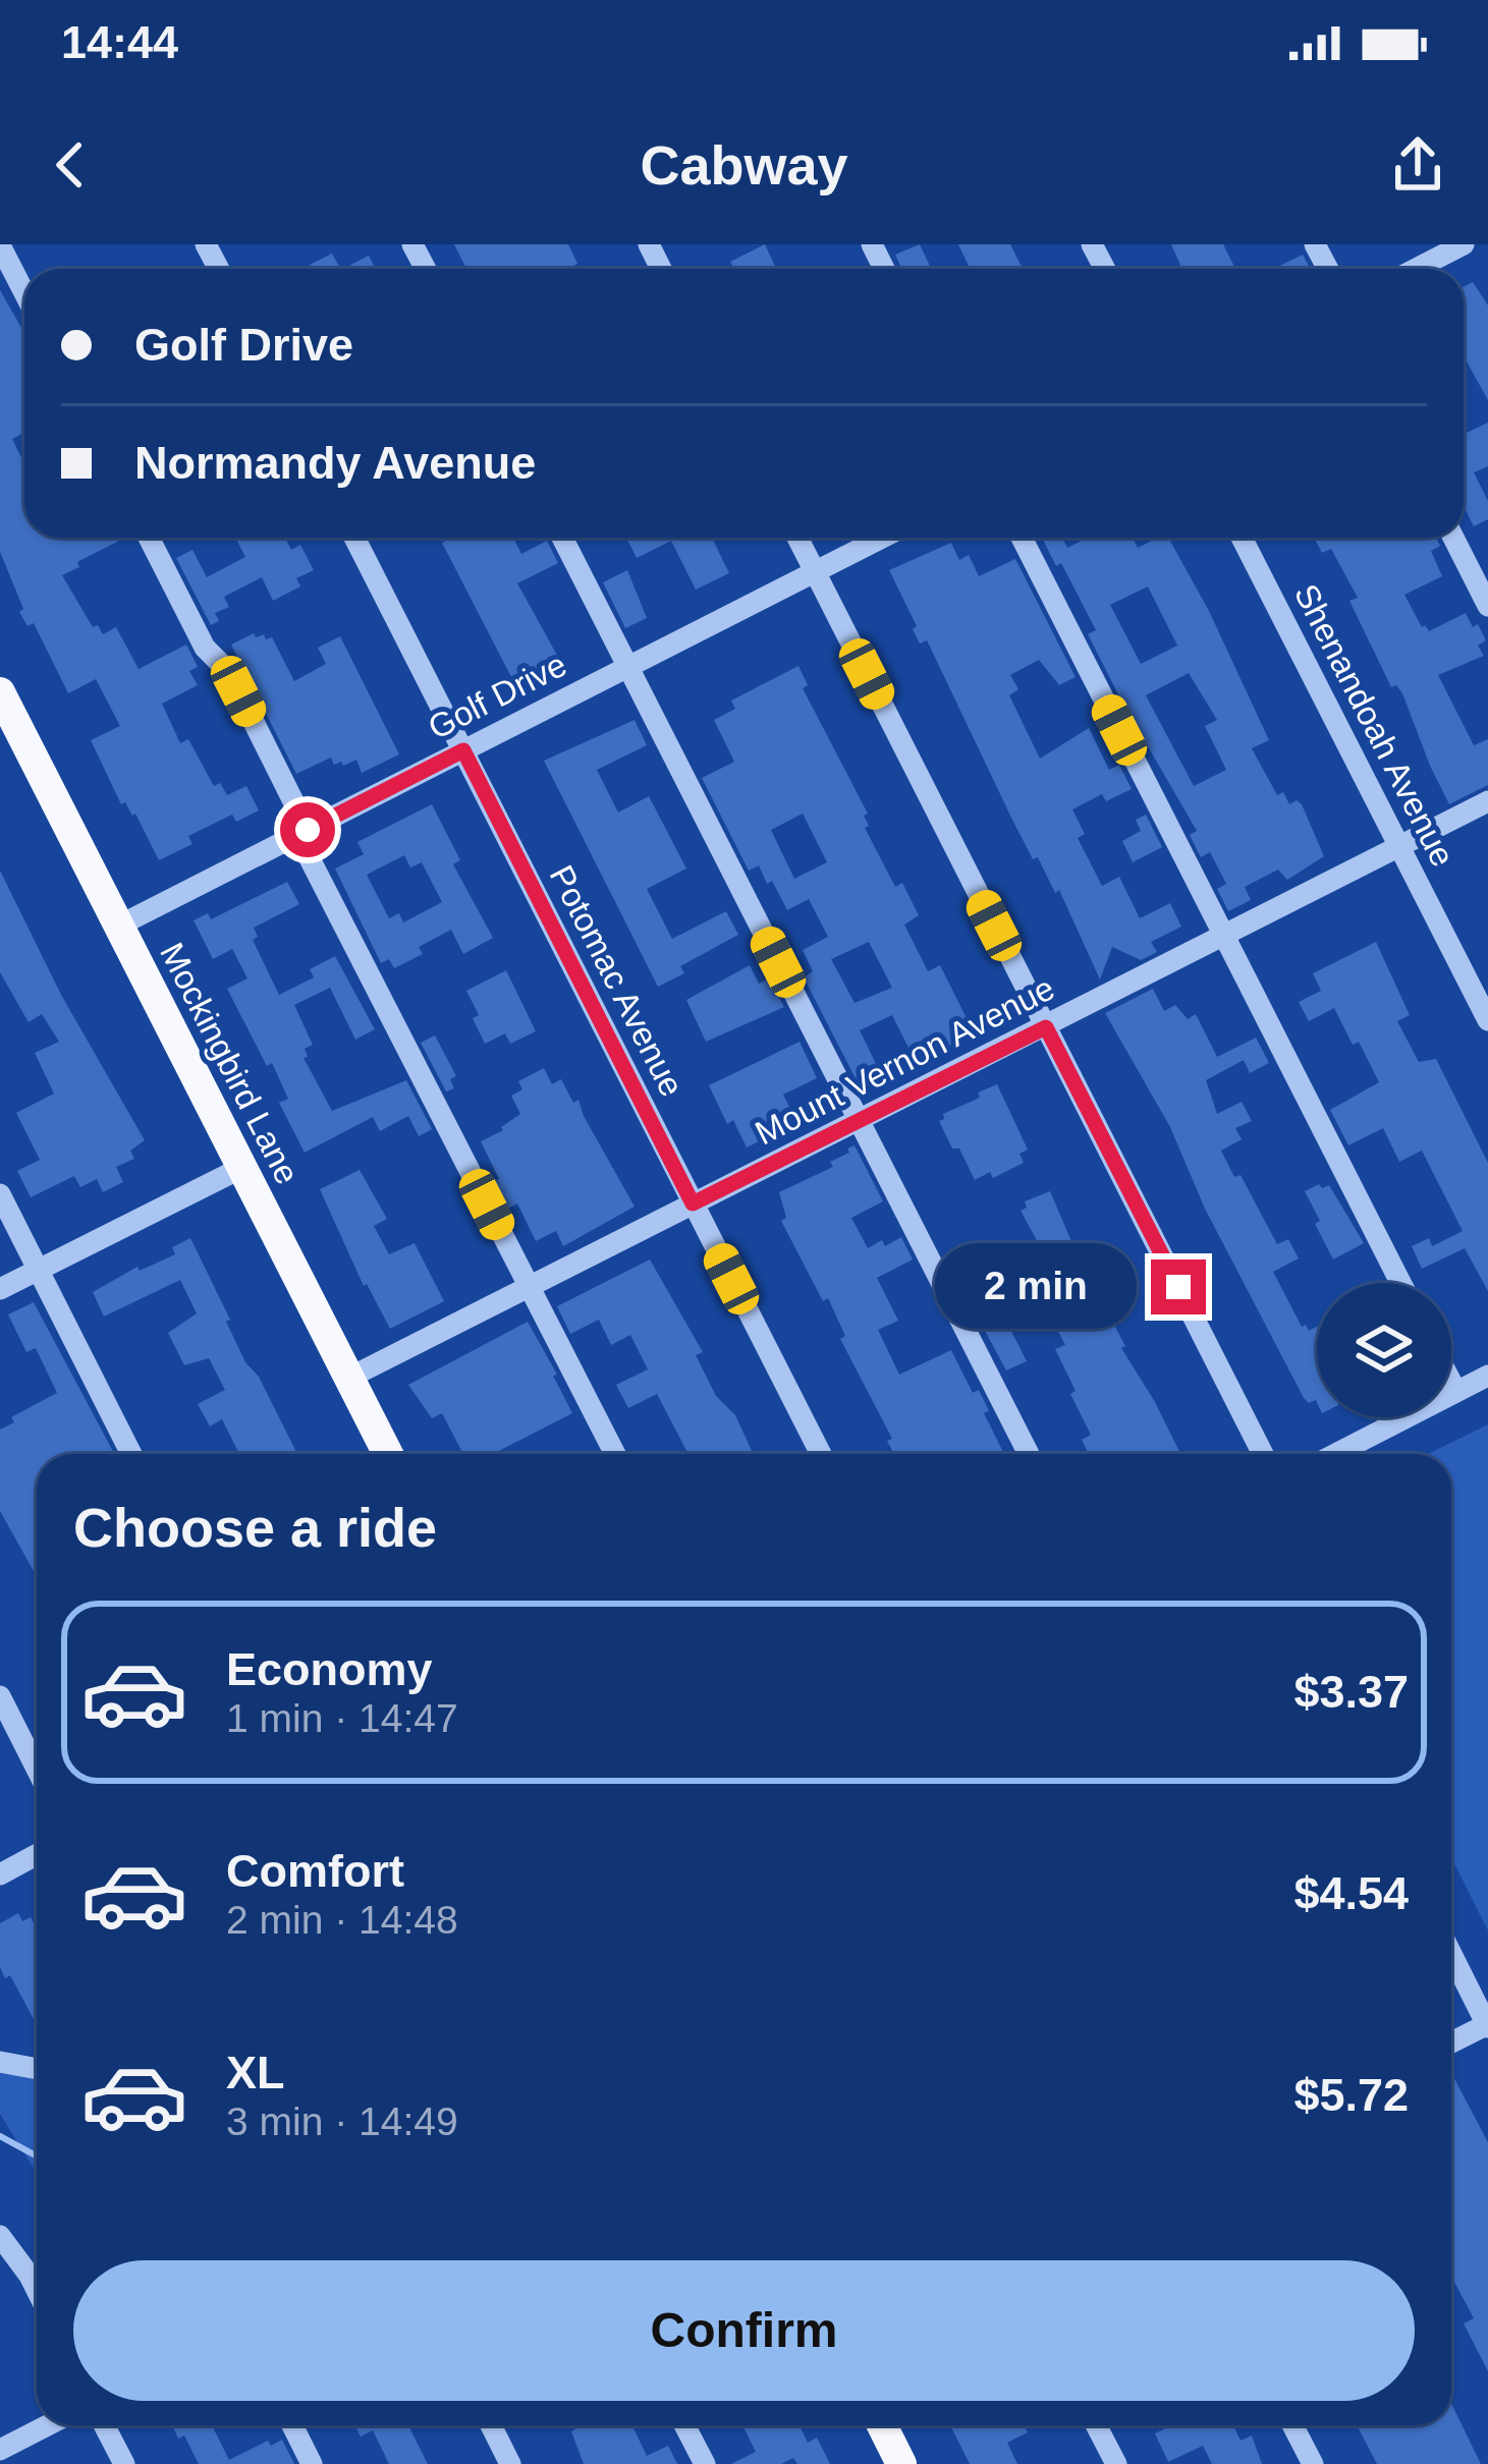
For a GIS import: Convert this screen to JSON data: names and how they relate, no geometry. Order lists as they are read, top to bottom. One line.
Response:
{"streets":{"main road":["Mockingbird Lane"],"street":["Golf Drive","Shenandoah Avenue","Potomac Avenue","Mount Vernon Avenue"]},"crossings":[["Golf Drive","Potomac Avenue"],["Golf Drive","Mockingbird Lane"],["Shenandoah Avenue","Mount Vernon Avenue"],["Potomac Avenue","Mount Vernon Avenue"],["Mount Vernon Avenue","Mockingbird Lane"]],"page":{"status":"14:44","header":"Cabway","banner":["Golf Drive","Normandy Avenue"],"bubble":"2 min","heading":"Choose a ride","list":[{"name":"Economy","note":"1 min · 14:47","value":"$3.37"},{"name":"Comfort","note":"2 min · 14:48","value":"$4.54"},{"name":"XL","note":"3 min · 14:49","value":"$5.72"}],"buttons":"Confirm"}}
